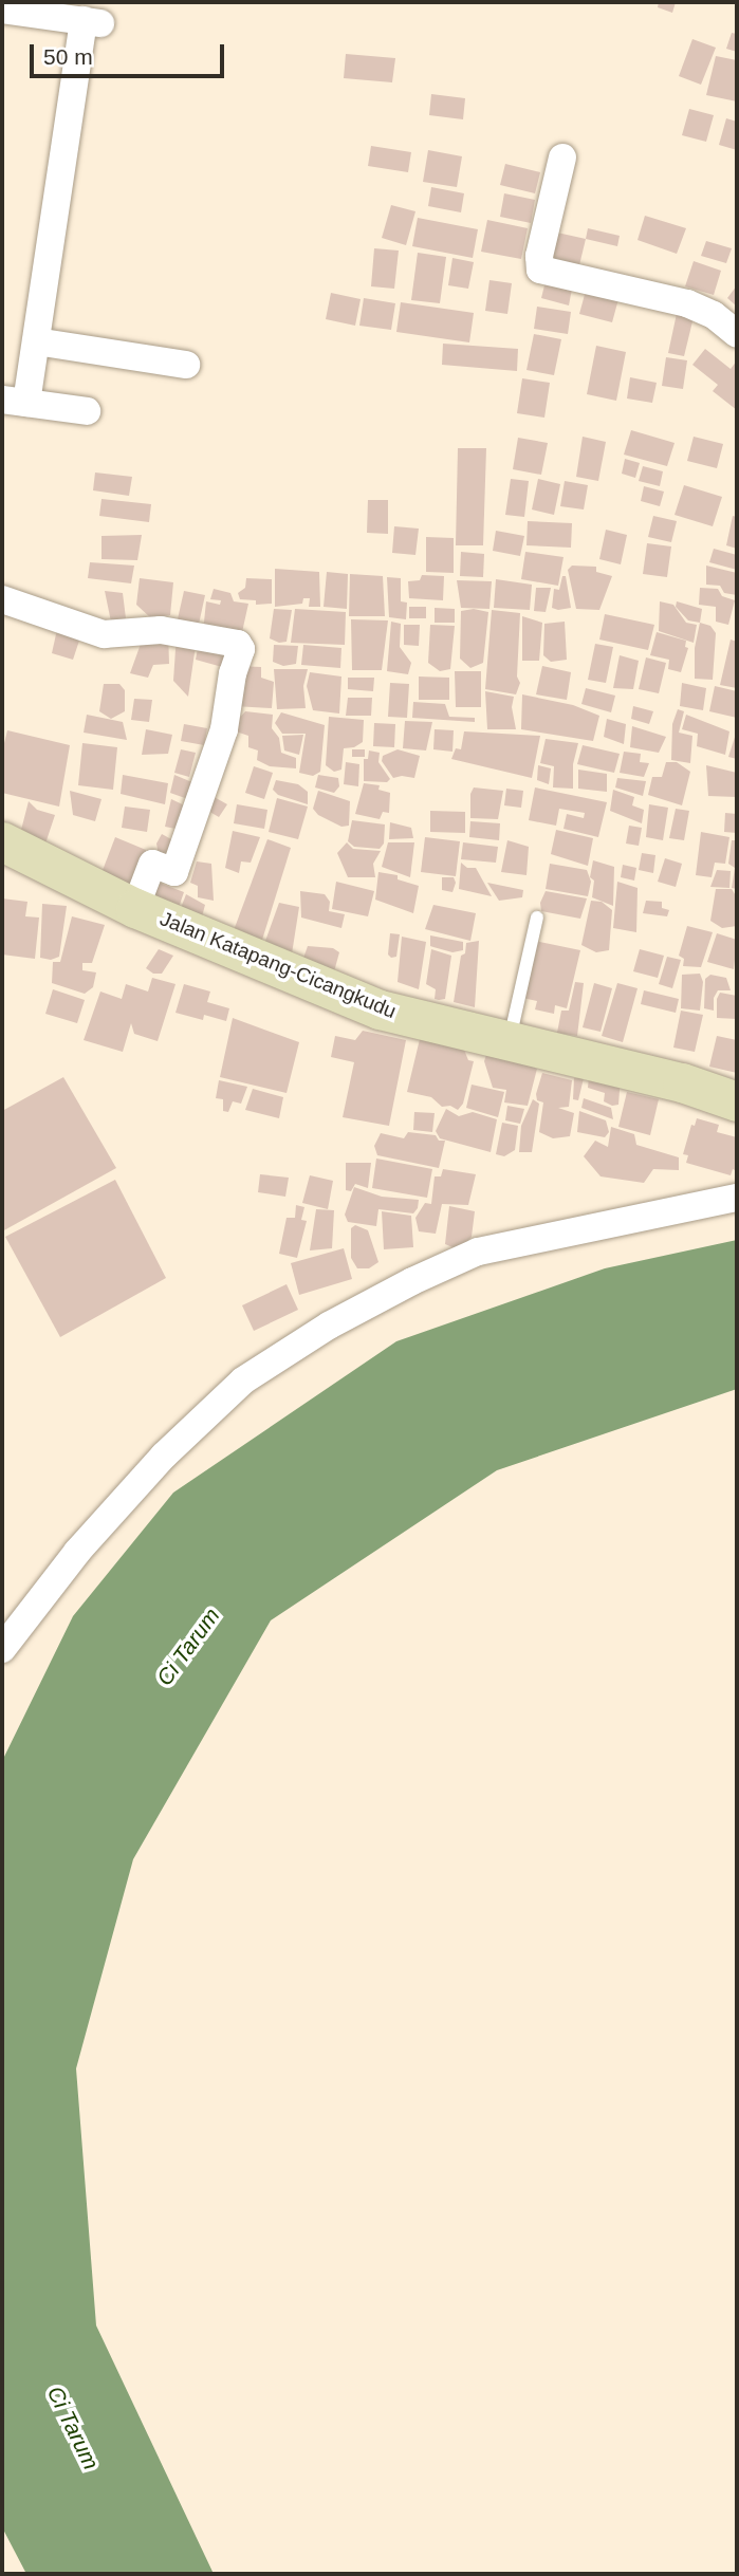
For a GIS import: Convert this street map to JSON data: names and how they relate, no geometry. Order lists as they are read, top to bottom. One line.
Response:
{"streets":{"street":["Jalan Katapang-Cicangkudu"]},"water":["Ci Tarum"],"scale_bar":"50 m"}
